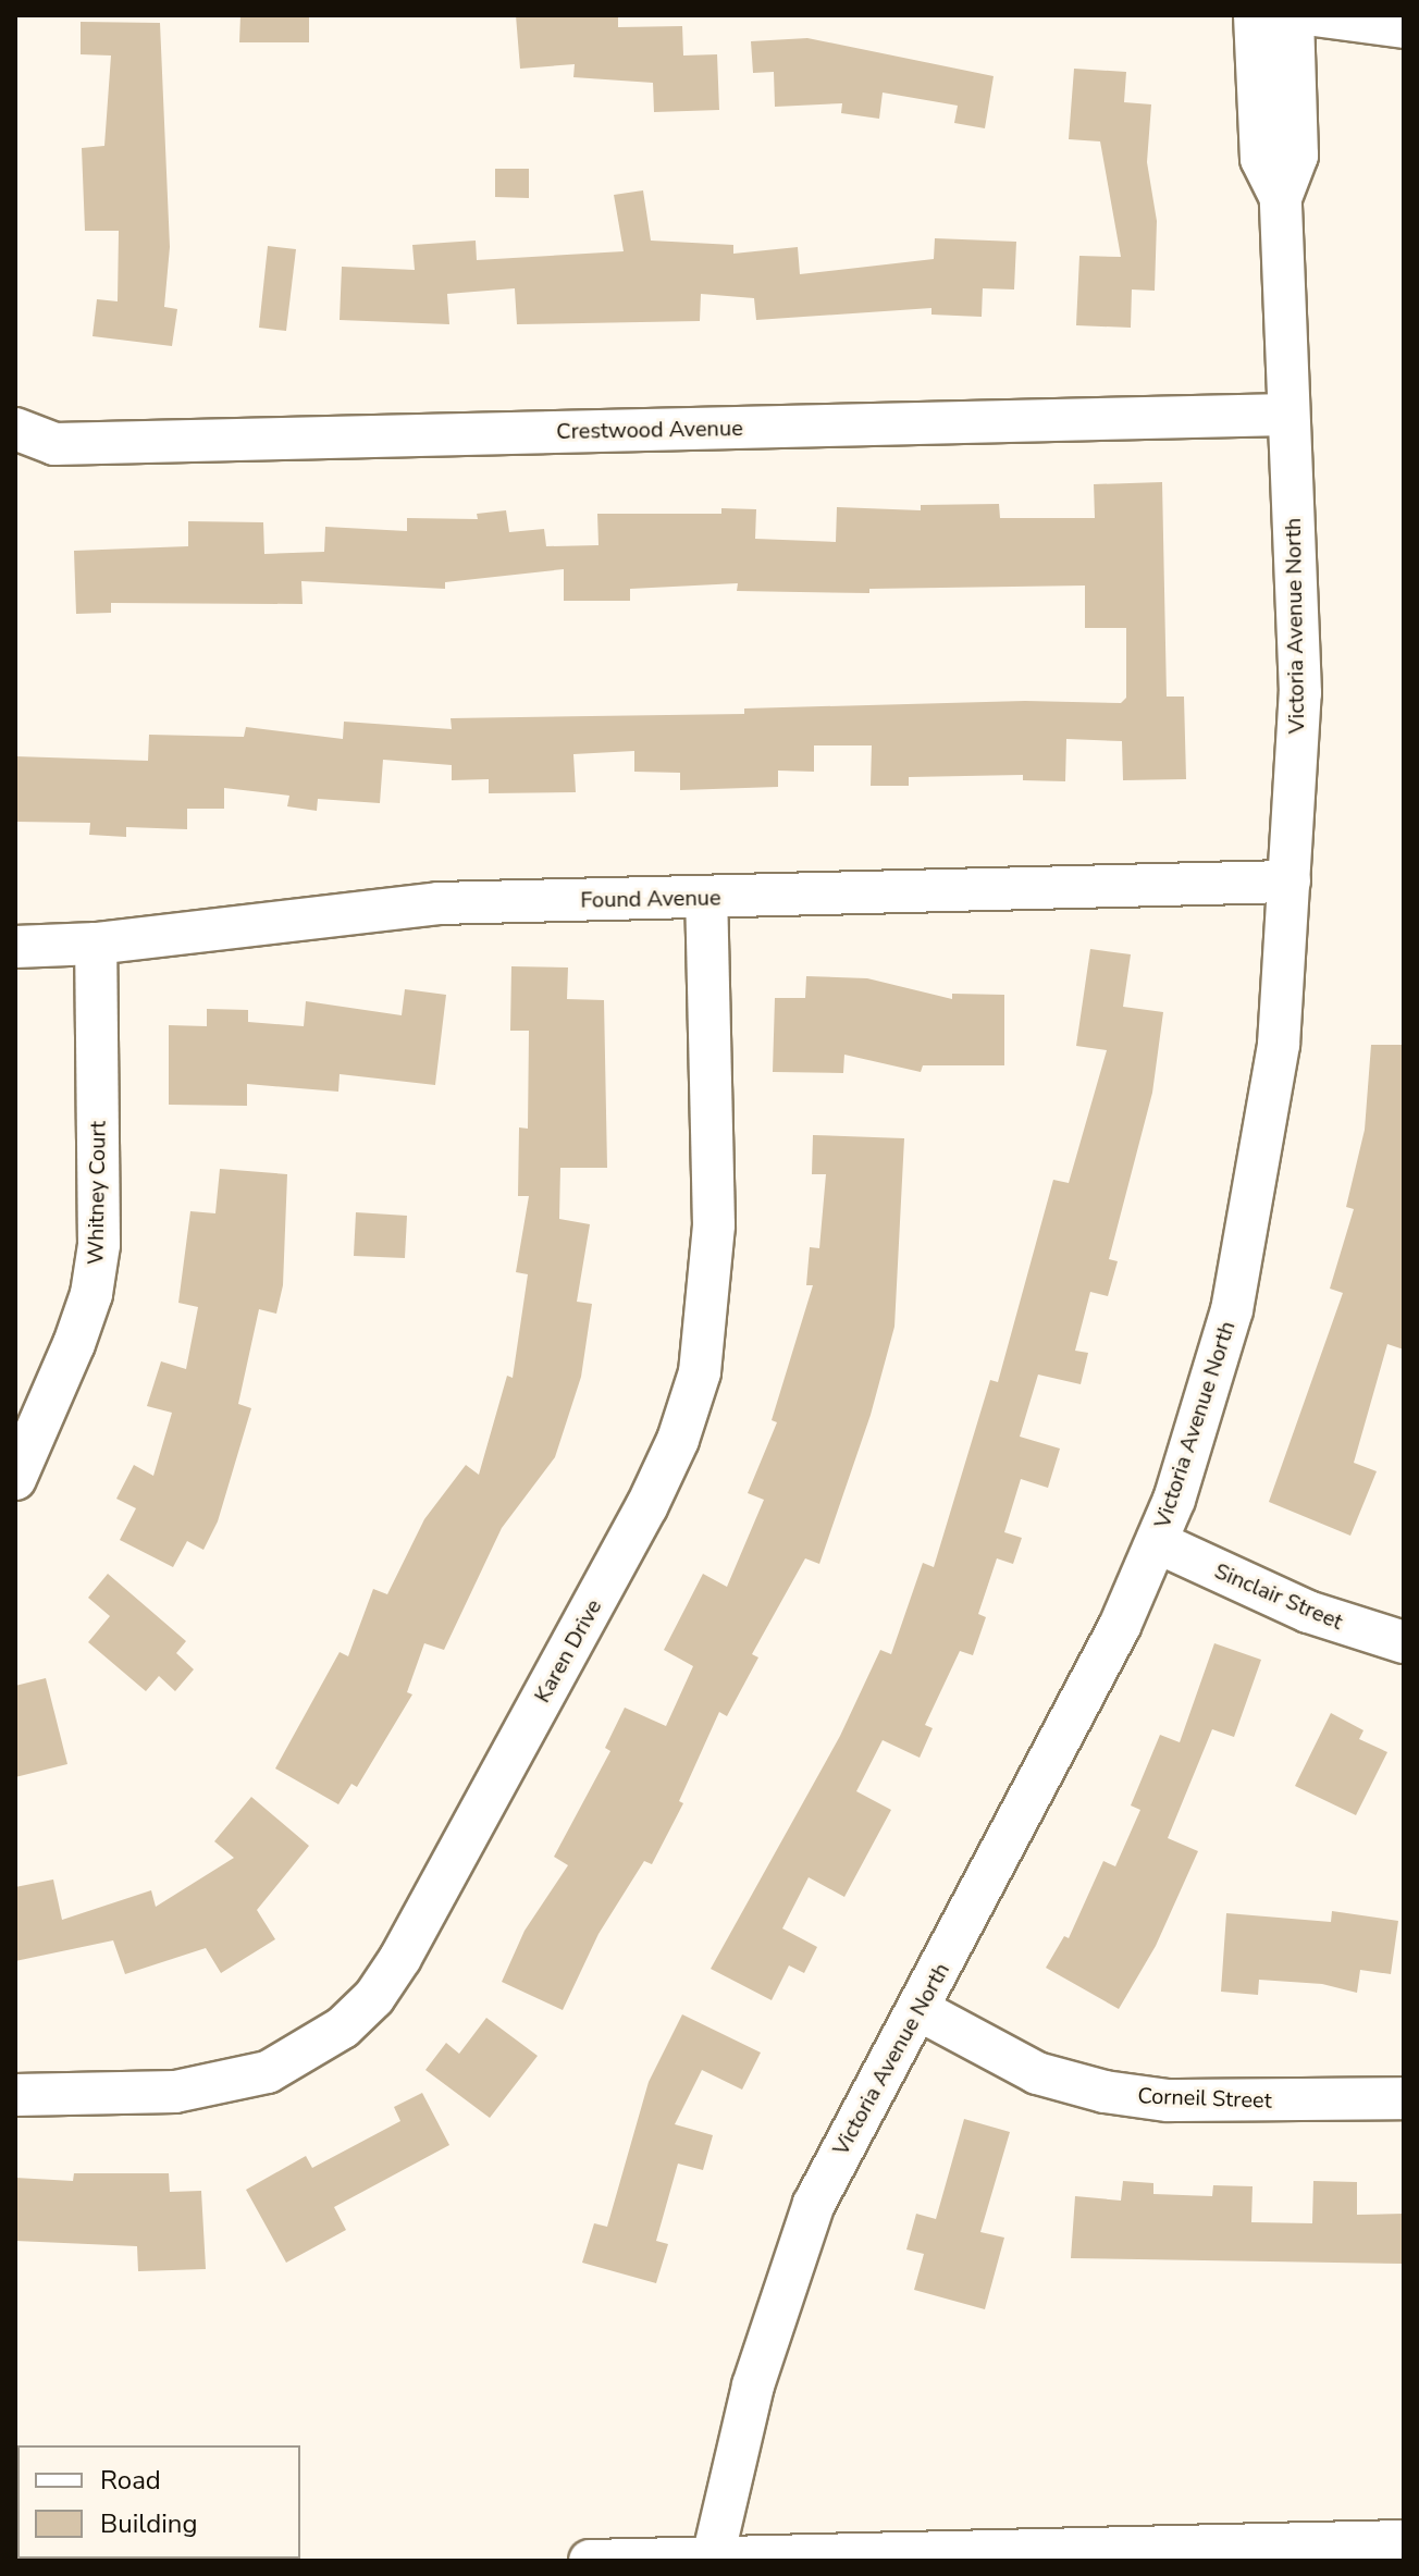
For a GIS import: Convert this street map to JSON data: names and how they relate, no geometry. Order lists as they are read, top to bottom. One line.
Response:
{"streets":{"street":["Crestwood Avenue","Victoria Avenue North","Found Avenue","Whitney Court","Sinclair Street","Karen Drive","Corneil Street"]},"crossings":[["Crestwood Avenue","Victoria Avenue North"],["Victoria Avenue North","Found Avenue"],["Victoria Avenue North","Sinclair Street"],["Victoria Avenue North","Corneil Street"],["Found Avenue","Whitney Court"],["Found Avenue","Karen Drive"]],"legend":["Road","Building"]}
